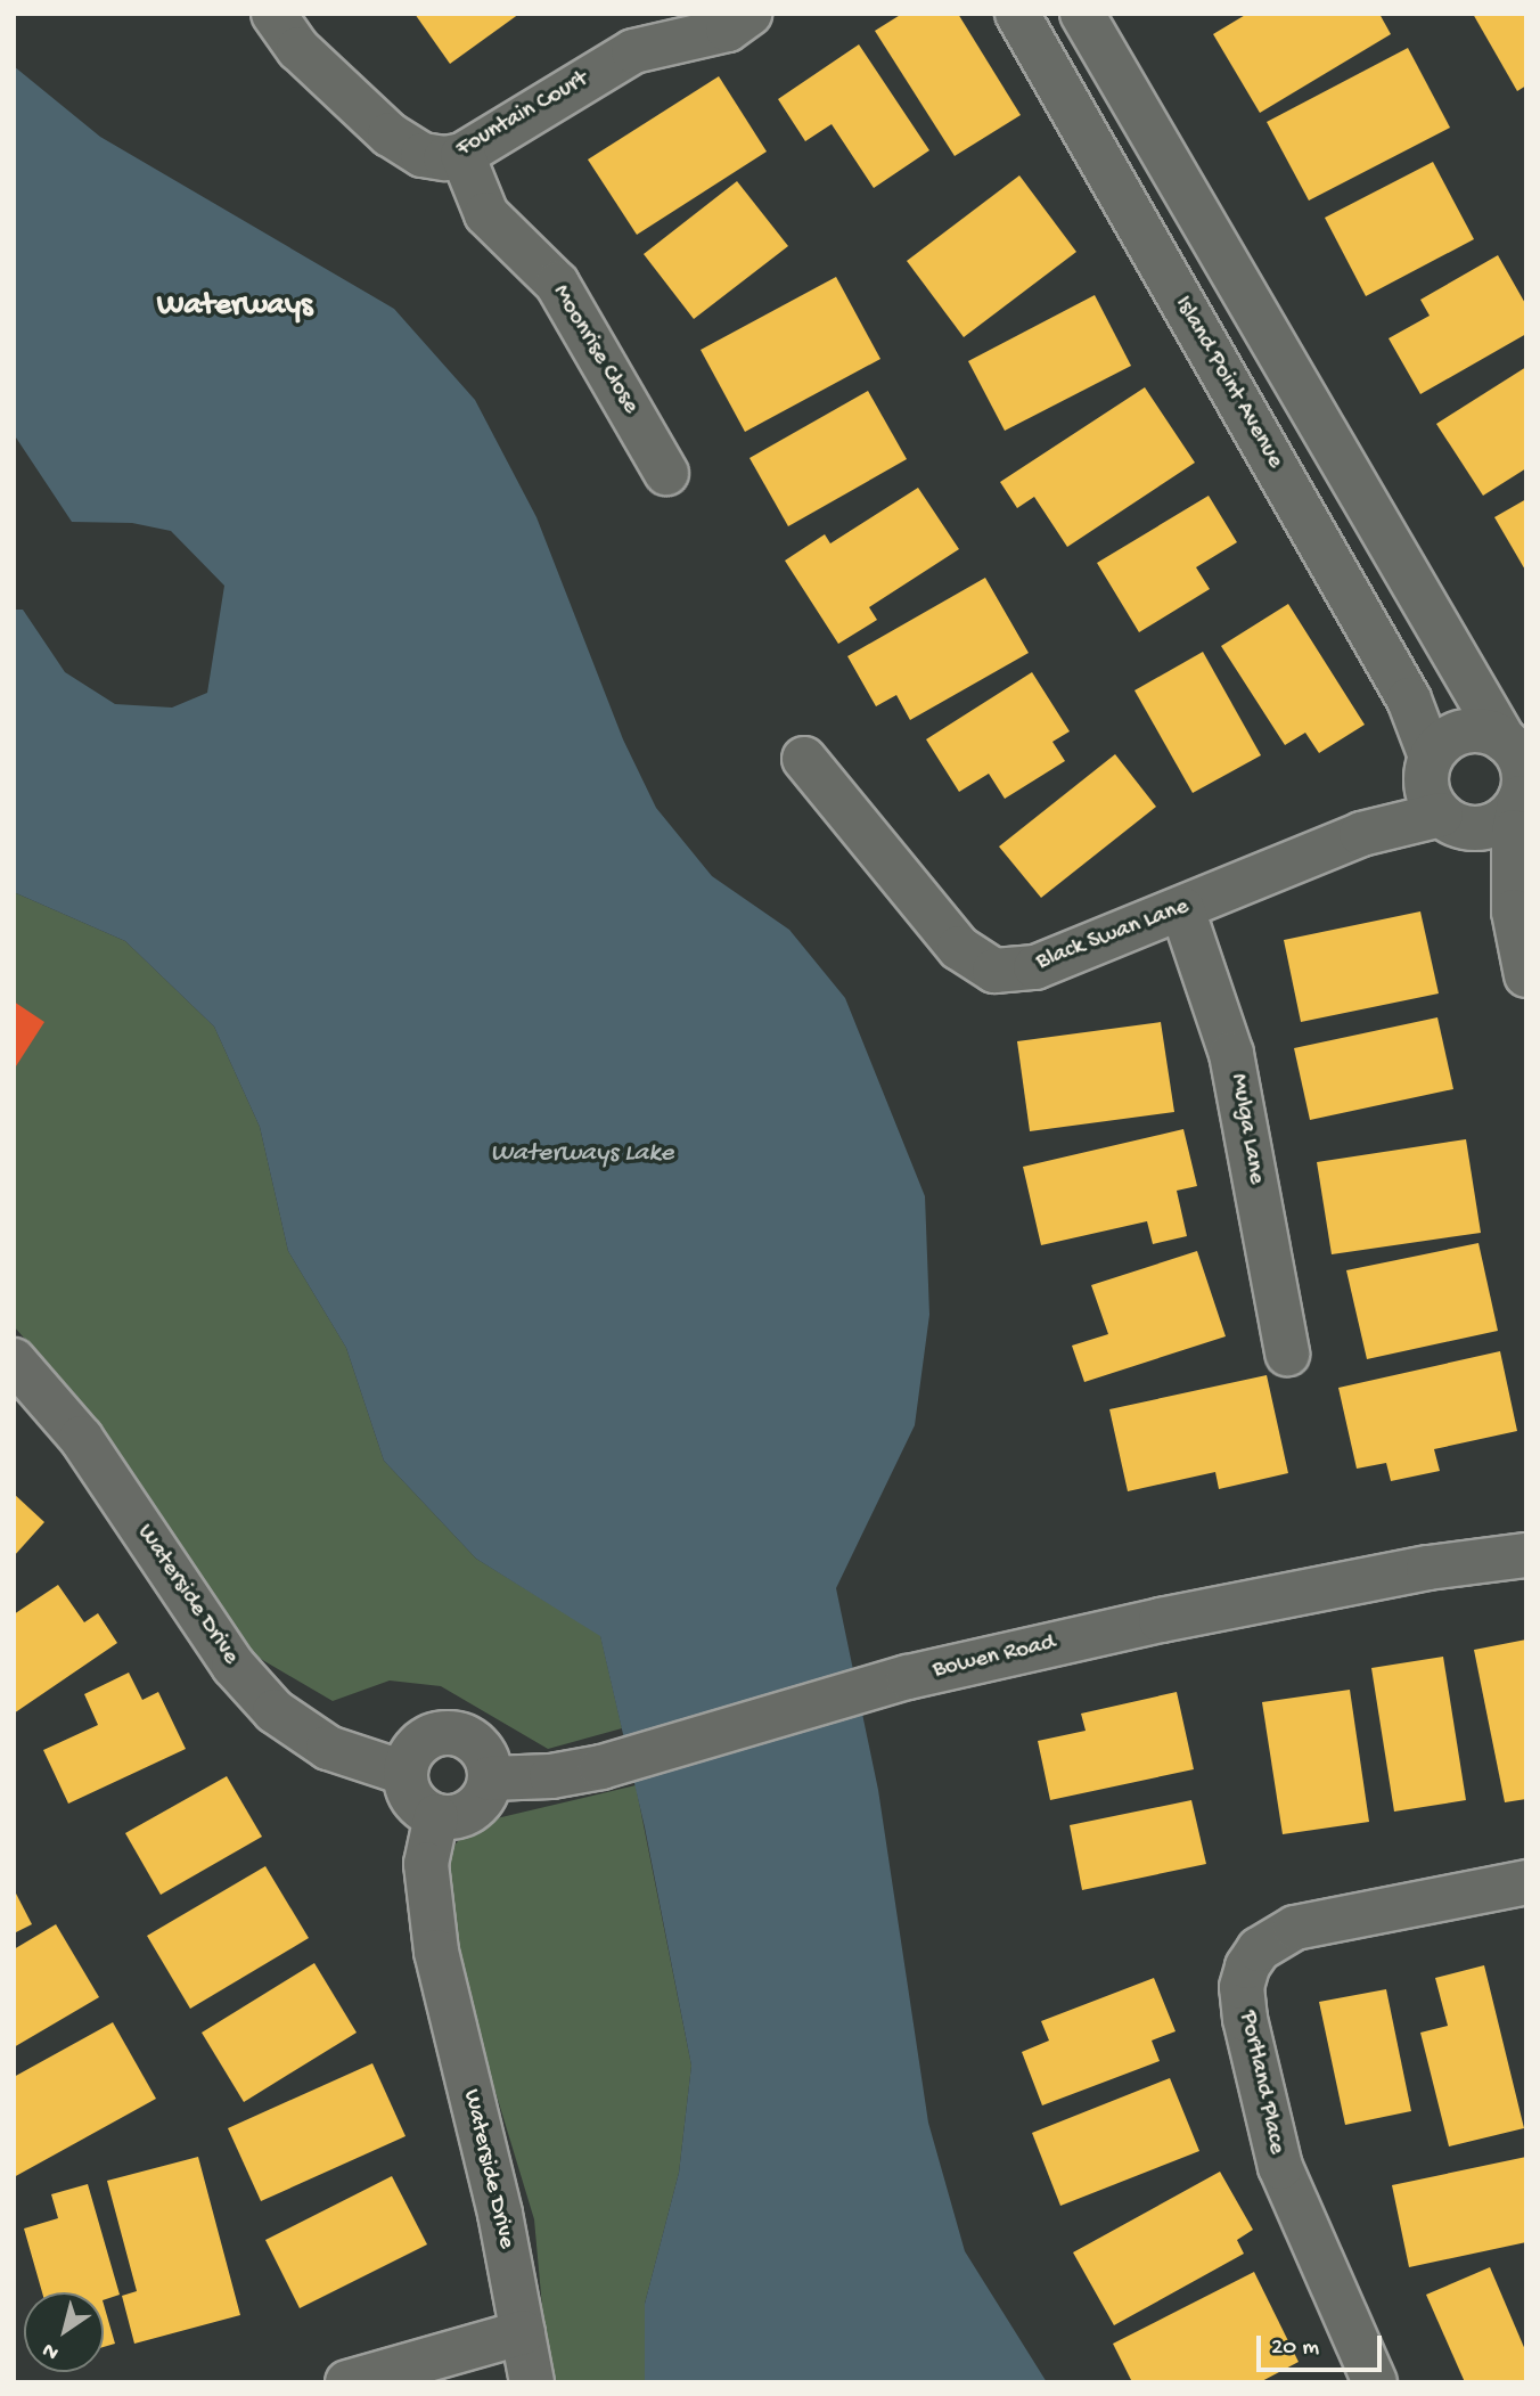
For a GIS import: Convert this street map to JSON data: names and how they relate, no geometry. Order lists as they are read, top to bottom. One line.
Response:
{"streets":{"street":["Fountain Court","Moonrise Close","Island Point Avenue","Black Swan Lane","Mulga Lane","Waterside Drive","Bowen Road","Portland Place"]},"crossings":[["Fountain Court","Moonrise Close"],["Island Point Avenue","Black Swan Lane"],["Black Swan Lane","Mulga Lane"],["Waterside Drive","Bowen Road"]],"districts":["Waterways"],"water":["Waterways Lake"],"scale_bar":"20 m","north":"bottom left"}
